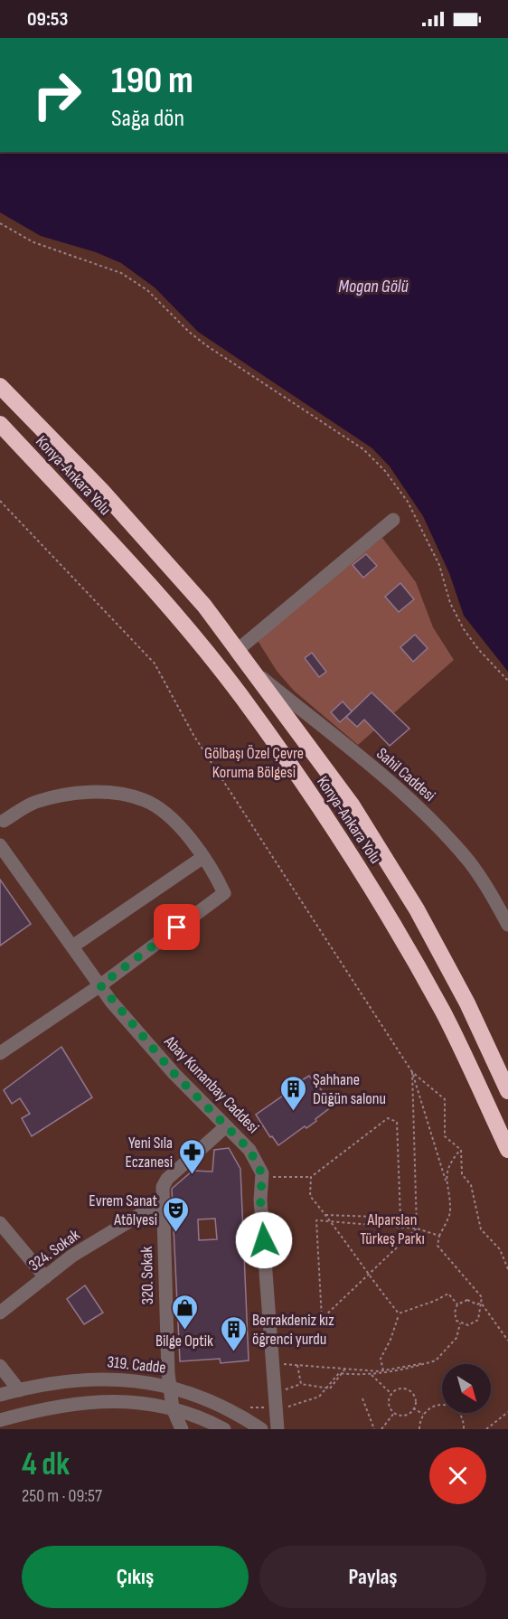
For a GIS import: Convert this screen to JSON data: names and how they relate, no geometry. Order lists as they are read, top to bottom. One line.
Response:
{"streets":{"highway":["Konya-Ankara Yolu"],"street":["Sahil Caddesi","Abay Kunanbay Caddesi","324. Sokak","320. Sokak","319. Cadde"]},"crossings":[["Abay Kunanbay Caddesi","320. Sokak"],["324. Sokak","320. Sokak"],["320. Sokak","319. Cadde"]],"water":["Mogan Gölü"],"parks":["Gölbaşı Özel Çevre Koruma Bölgesi","Alparslan Türkeş Parkı"],"places":{"building":["Şahhane Düğün salonu","Berrakdeniz kız öğrenci yurdu"],"pharmacy":["Yeni Sıla Eczanesi"],"theatre":["Evrem Sanat Atölyesi"],"shop":["Bilge Optik"]},"north":"bottom right","page":{"status":"09:53","turn":["190 m","Sağa dön"],"heading":["4 dk","250 m · 09:57"],"buttons":["Çıkış","Paylaş"]}}
